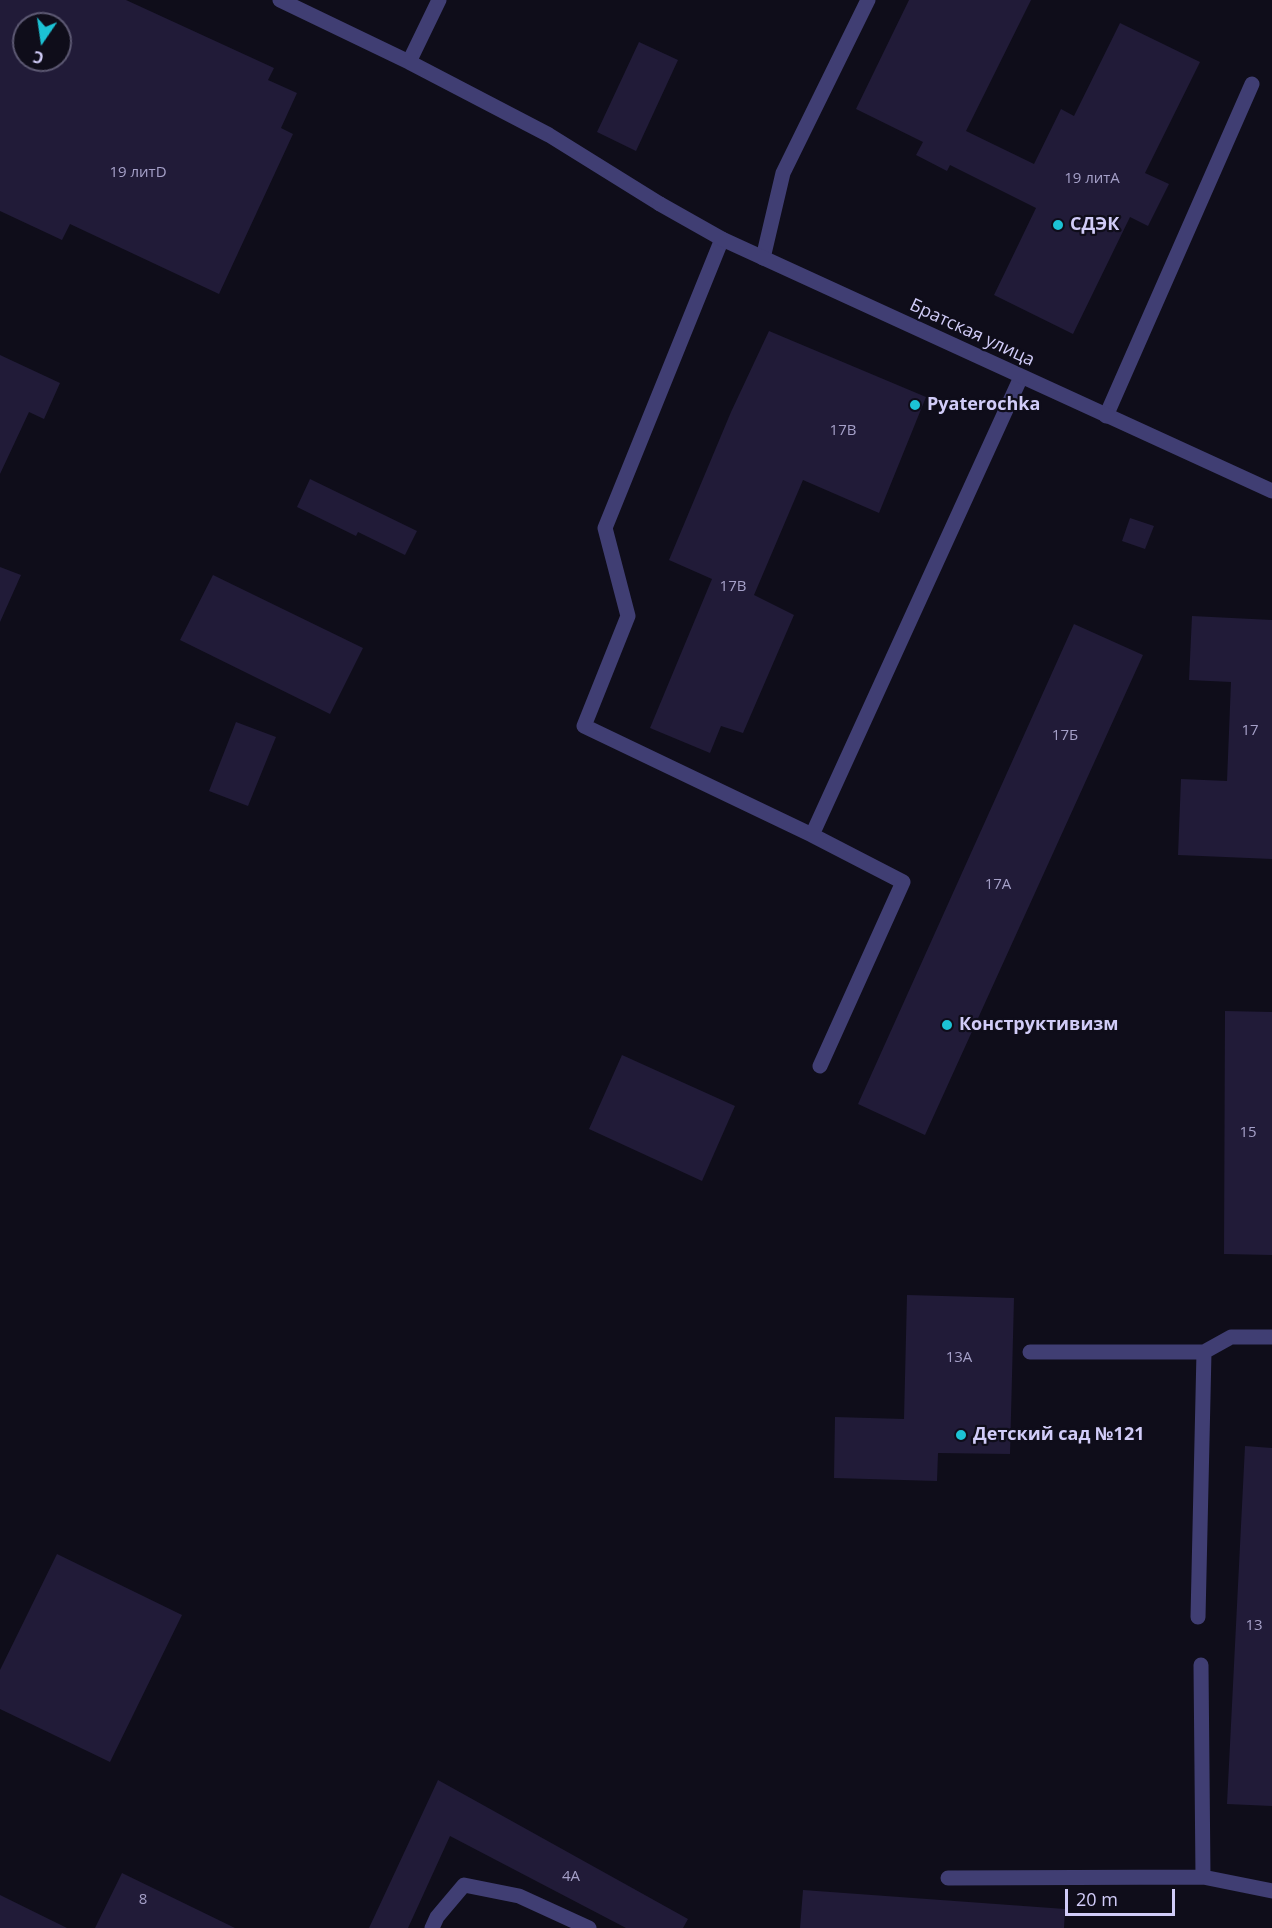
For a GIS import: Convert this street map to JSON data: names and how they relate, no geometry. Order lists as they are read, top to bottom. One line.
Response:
{"streets":{"street":["Братская улица"]},"places":["СДЭК","Pyaterochka","Конструктивизм","Детский сад №121"],"house_numbers":["19 литD","19 литА","17В","17В","17","17Б","17А","15","13А","13","4А","8"],"scale_bar":"20 m","north":"bottom"}
